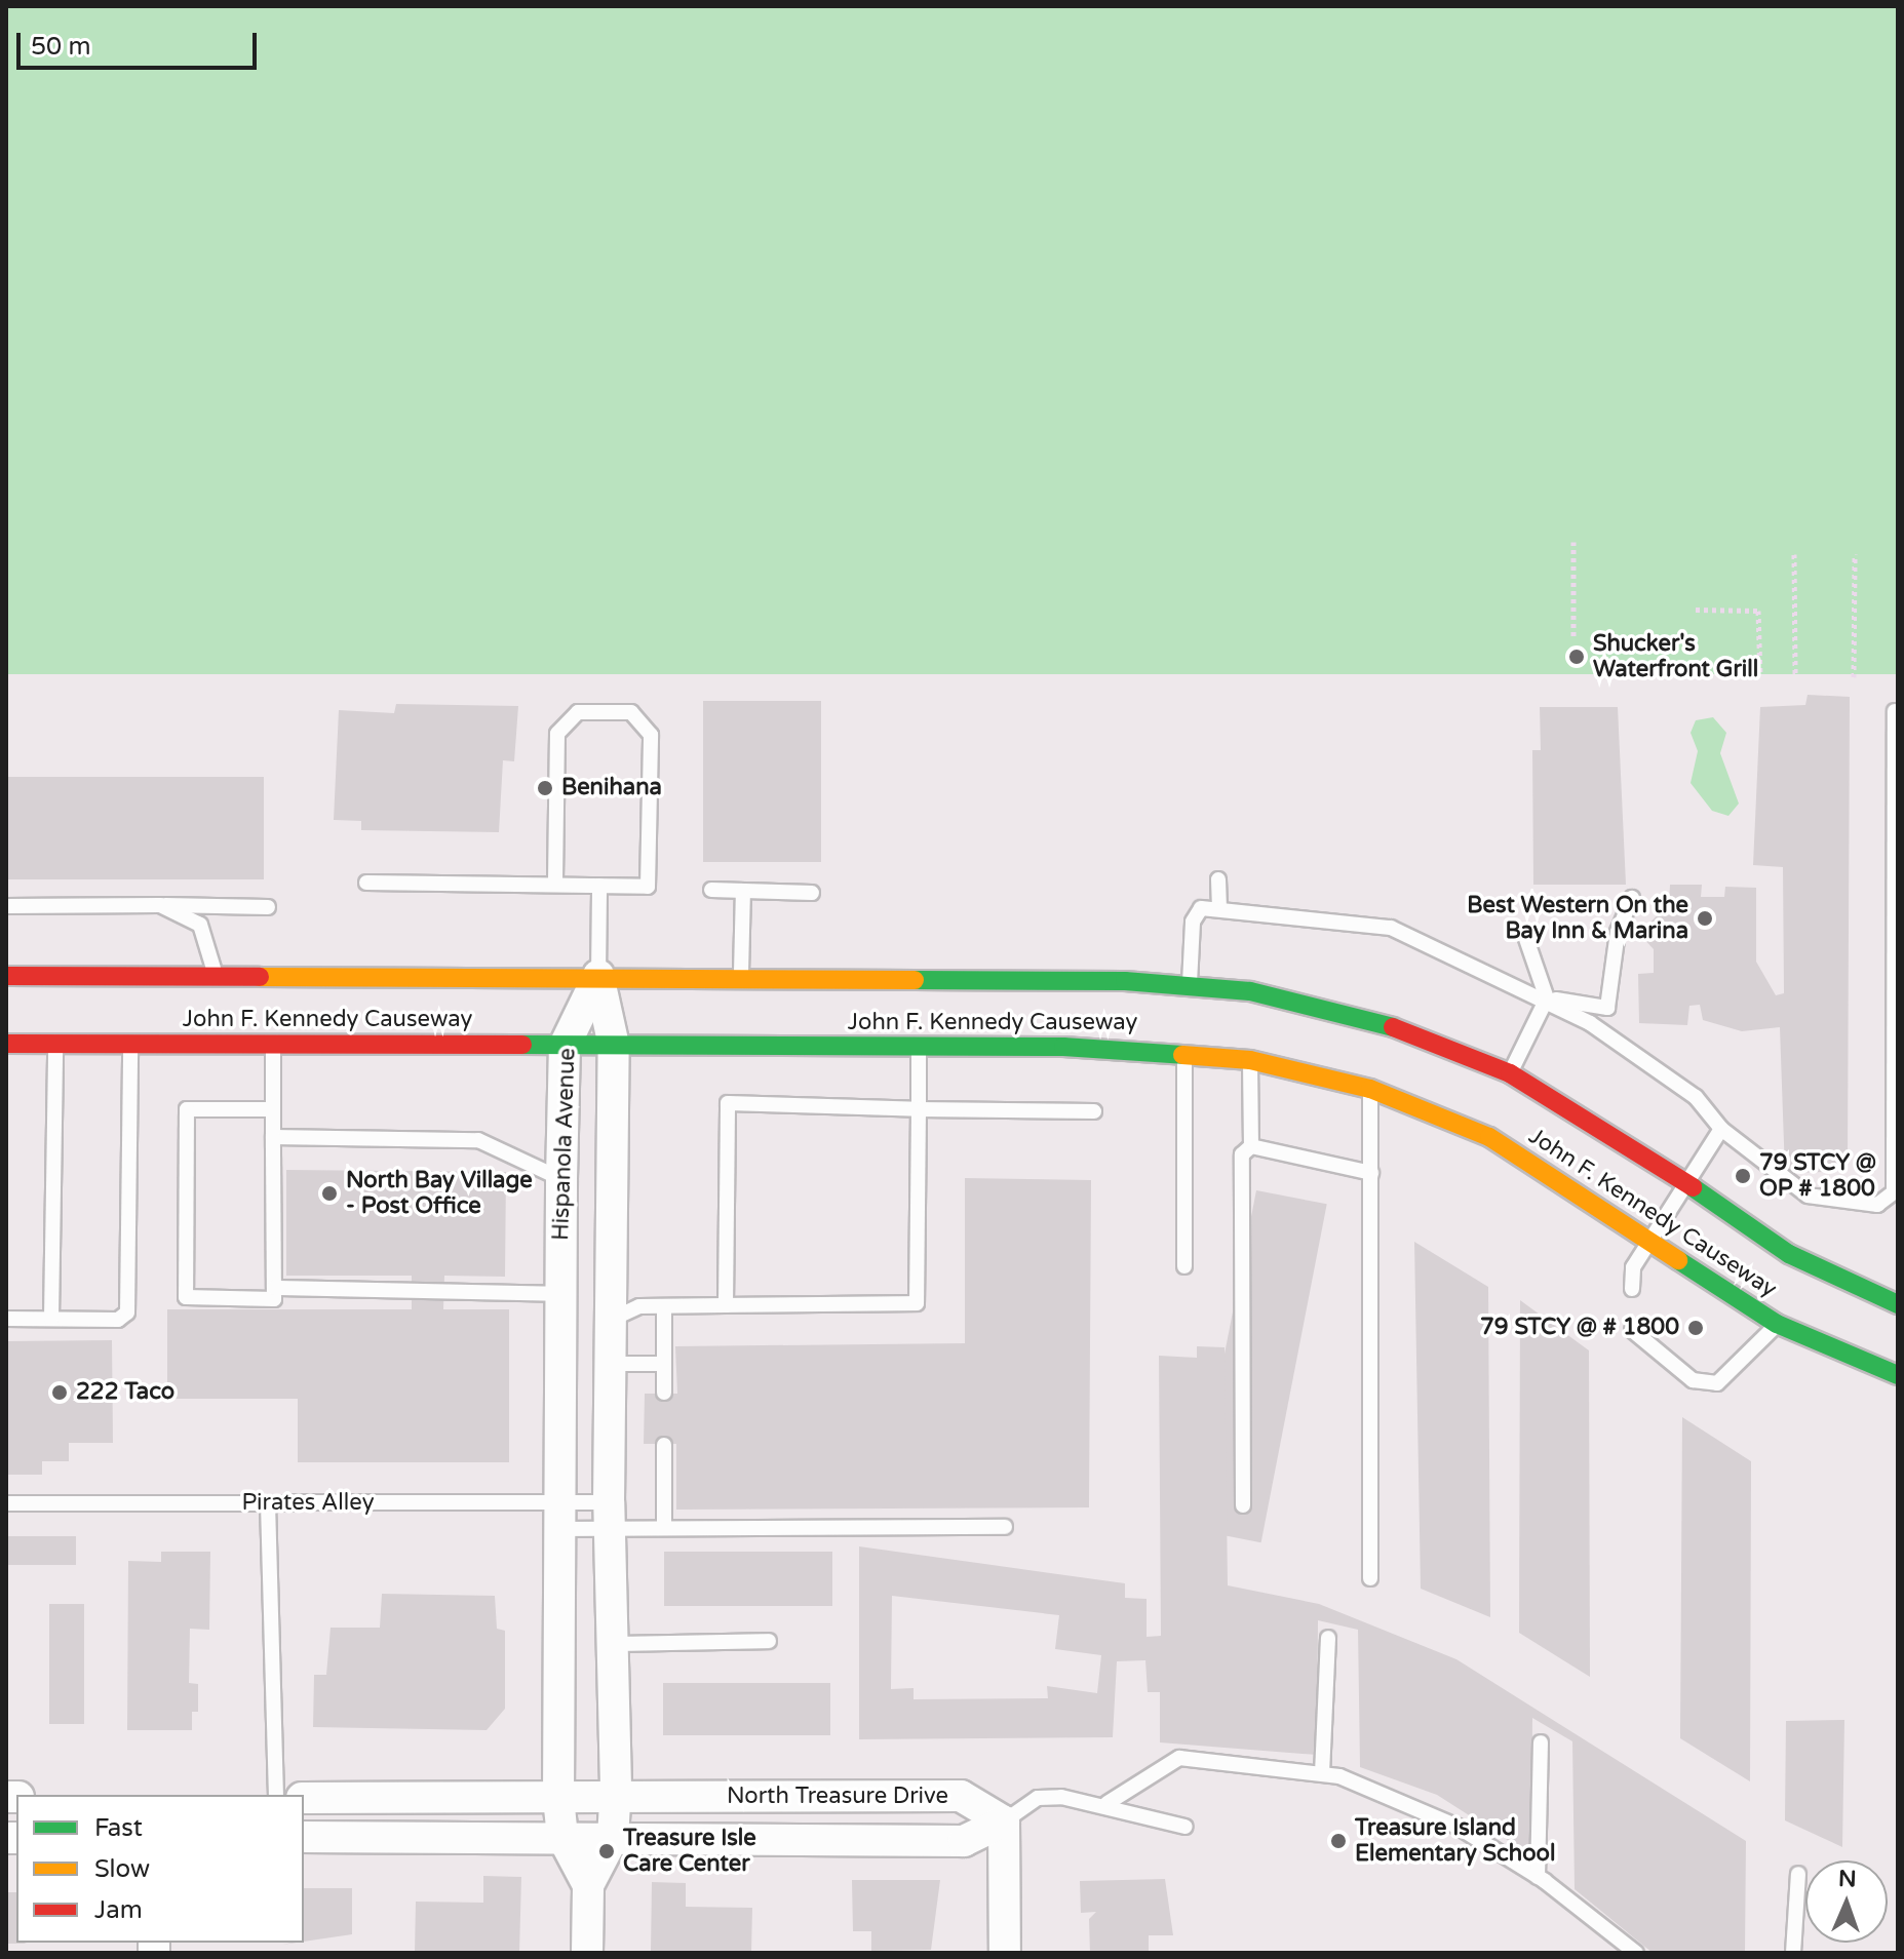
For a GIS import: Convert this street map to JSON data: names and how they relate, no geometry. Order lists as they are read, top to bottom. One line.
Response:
{"streets":{"main road":["John F. Kennedy Causeway"],"street":["Hispanola Avenue","North Treasure Drive"],"lane":["Pirates Alley"]},"crossings":[["John F. Kennedy Causeway","Hispanola Avenue"],["Hispanola Avenue","Pirates Alley"],["Hispanola Avenue","North Treasure Drive"]],"places":["Shucker's Waterfront Grill","Benihana","Best Western On the Bay Inn & Marina","79 STCY @ OP # 1800","North Bay Village - Post Office","79 STCY @ # 1800","222 Taco","Treasure Island Elementary School","Treasure Isle Care Center"],"legend":["Fast","Slow","Jam"],"scale_bar":"50 m","north":"top"}
